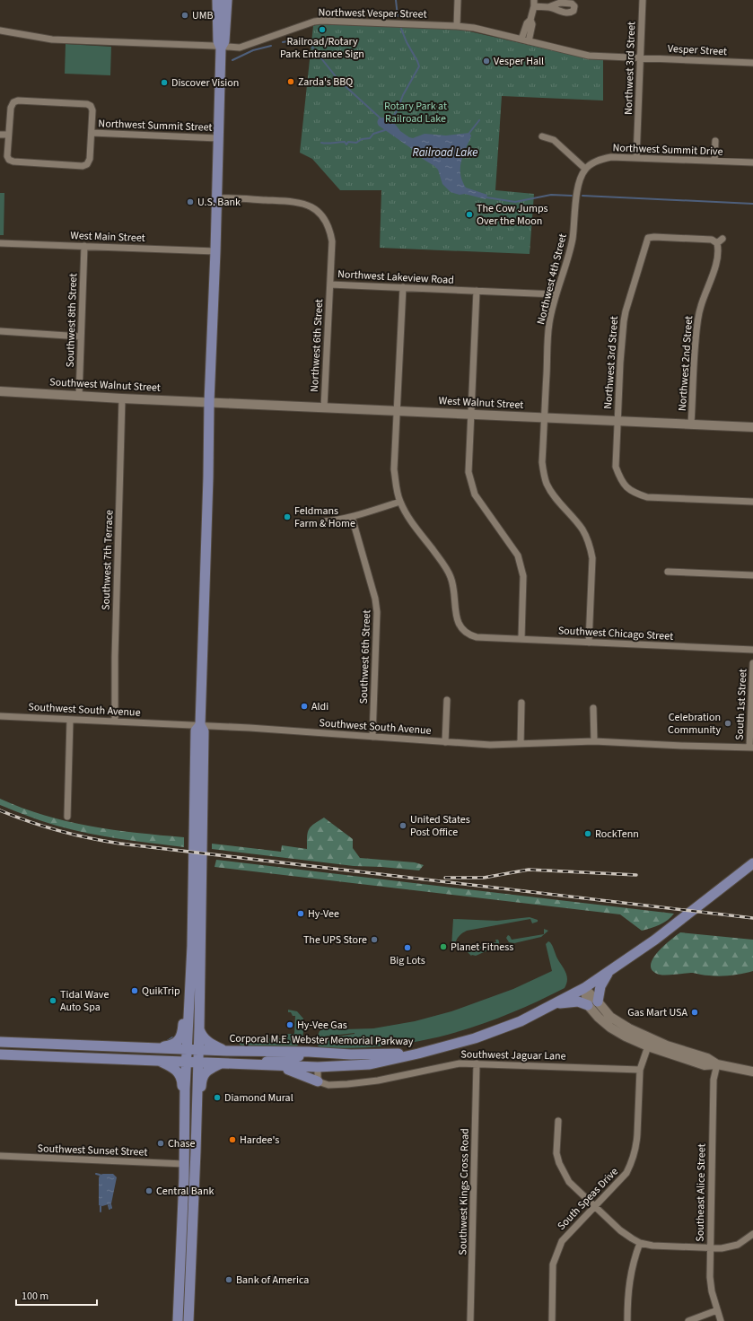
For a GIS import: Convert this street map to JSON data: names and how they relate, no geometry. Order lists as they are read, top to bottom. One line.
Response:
{"streets":{"main road":["Corporal M.E. Webster Memorial Parkway"],"street":["Northwest Vesper Street","Vesper Street","Northwest 3rd Street","Northwest Summit Street","Northwest Summit Drive","West Main Street","Northwest Lakeview Road","Northwest 4th Street","Southwest 8th Street","Northwest 6th Street","Northwest 2nd Street","Southwest Walnut Street","West Walnut Street","Southwest 7th Terrace","Southwest Chicago Street","Southwest 6th Street","South 1st Street","Southwest South Avenue","Southwest Jaguar Lane","Southwest Sunset Street","Southwest Kings Cross Road","Southeast Alice Street","South Speas Drive"]},"crossings":[["Northwest Vesper Street","Vesper Street"],["Northwest Vesper Street","Northwest 3rd Street"],["Vesper Street","Northwest 3rd Street"],["Northwest 3rd Street","Northwest Summit Drive"],["Northwest 3rd Street","Northwest 2nd Street"],["Northwest 3rd Street","West Walnut Street"],["Northwest Summit Drive","Northwest 4th Street"],["West Main Street","Southwest 8th Street"],["Northwest Lakeview Road","Northwest 4th Street"],["Northwest Lakeview Road","Northwest 6th Street"],["Northwest 4th Street","West Walnut Street"],["Northwest 4th Street","Southwest Chicago Street"],["Southwest 8th Street","Southwest Walnut Street"],["Northwest 6th Street","West Walnut Street"],["Northwest 2nd Street","West Walnut Street"],["Southwest Walnut Street","West Walnut Street"],["Southwest Walnut Street","Southwest 7th Terrace"],["Southwest 7th Terrace","Southwest South Avenue"],["Southwest 6th Street","Southwest South Avenue"],["South 1st Street","Southwest South Avenue"],["Southwest Jaguar Lane","Southwest Kings Cross Road"],["Southwest Jaguar Lane","South Speas Drive"]],"water":["Railroad Lake"],"parks":["Rotary Park at Railroad Lake"],"places":["UMB","Railroad/Rotary Park Entrance Sign","Vesper Hall","Zarda's BBQ","Discover Vision","U.S. Bank","The Cow Jumps Over the Moon","Feldmans Farm & Home","Aldi","Celebration Community","United States Post Office","RockTenn","Hy-Vee","The UPS Store","Planet Fitness","Big Lots","QuikTrip","Tidal Wave Auto Spa","Gas Mart USA","Hy-Vee Gas","Diamond Mural","Hardee's","Chase","Central Bank","Bank of America"],"scale_bar":"100 m"}
